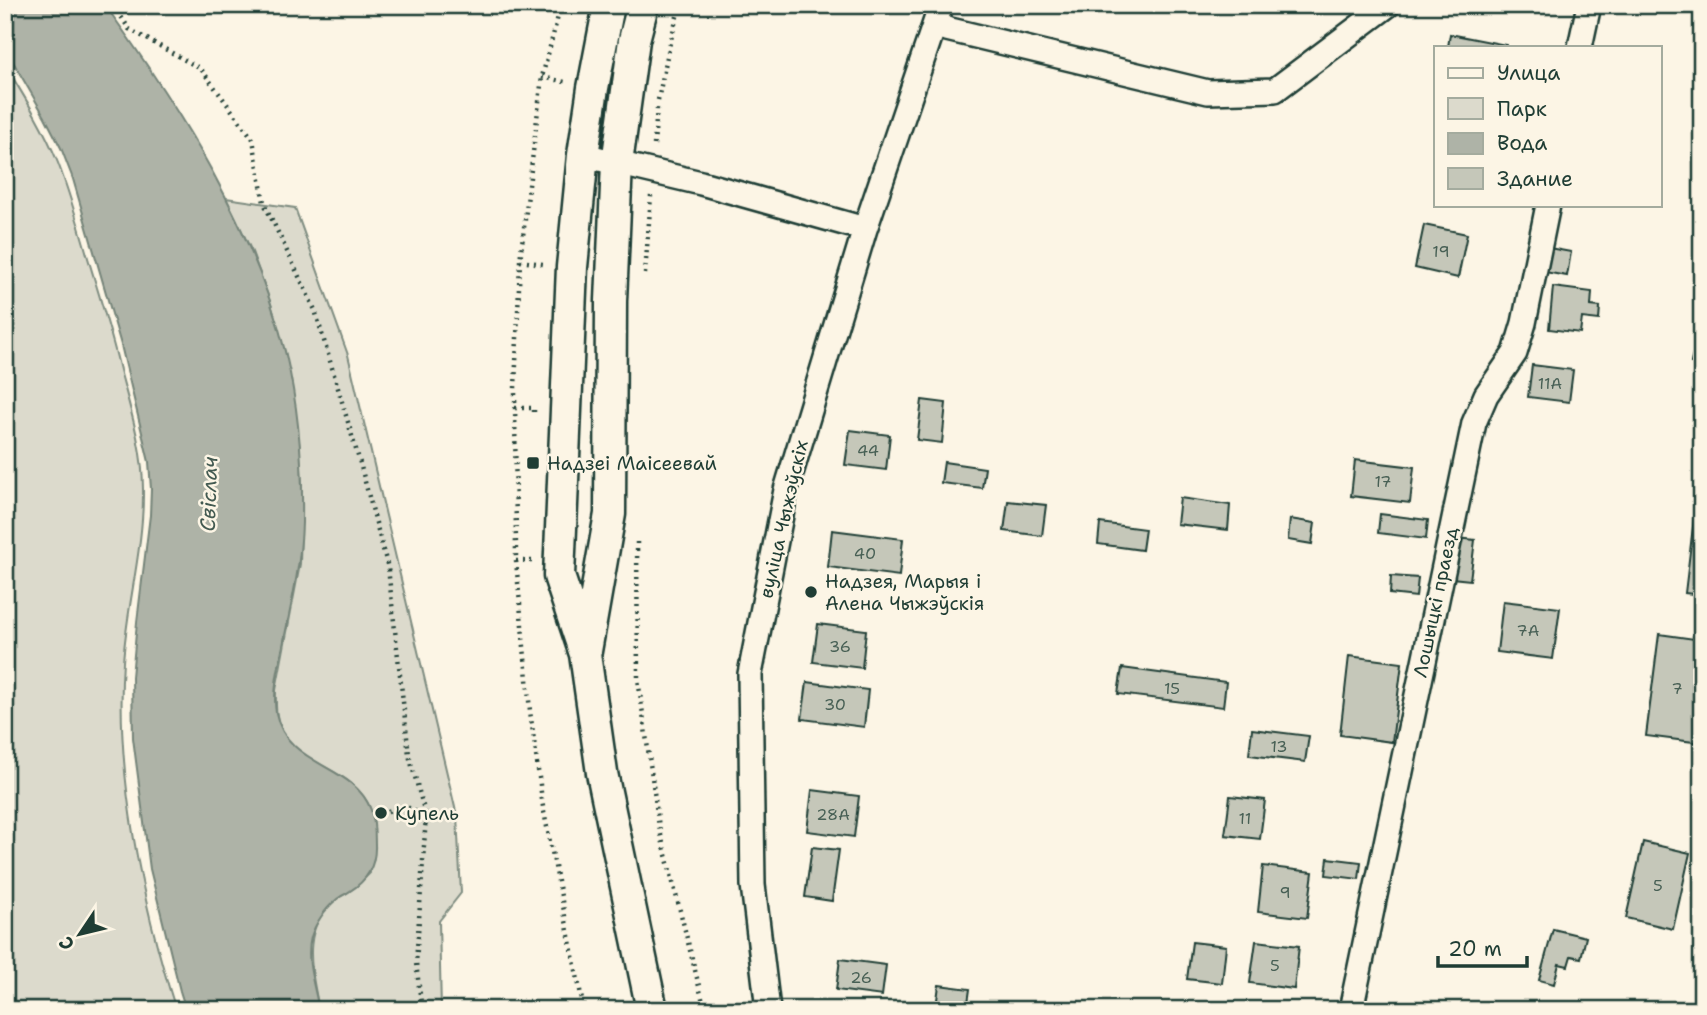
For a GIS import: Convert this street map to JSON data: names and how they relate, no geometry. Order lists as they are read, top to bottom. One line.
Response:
{"streets":{"street":["вуліца Чыжэўскіх","Лошыцкі праезд"]},"water":["Свіслач"],"places":{"transit":["Надзеі Маісеевай"],"other":["Надзея, Марыя і Алена Чыжэўскія","Купель"]},"house_numbers":["19","11А","44","17","40","7А","36","15","7","30","13","28А","11","5","9","5","26"],"legend":["Улица","Парк","Вода","Здание"],"scale_bar":"20 m","north":"bottom left"}
